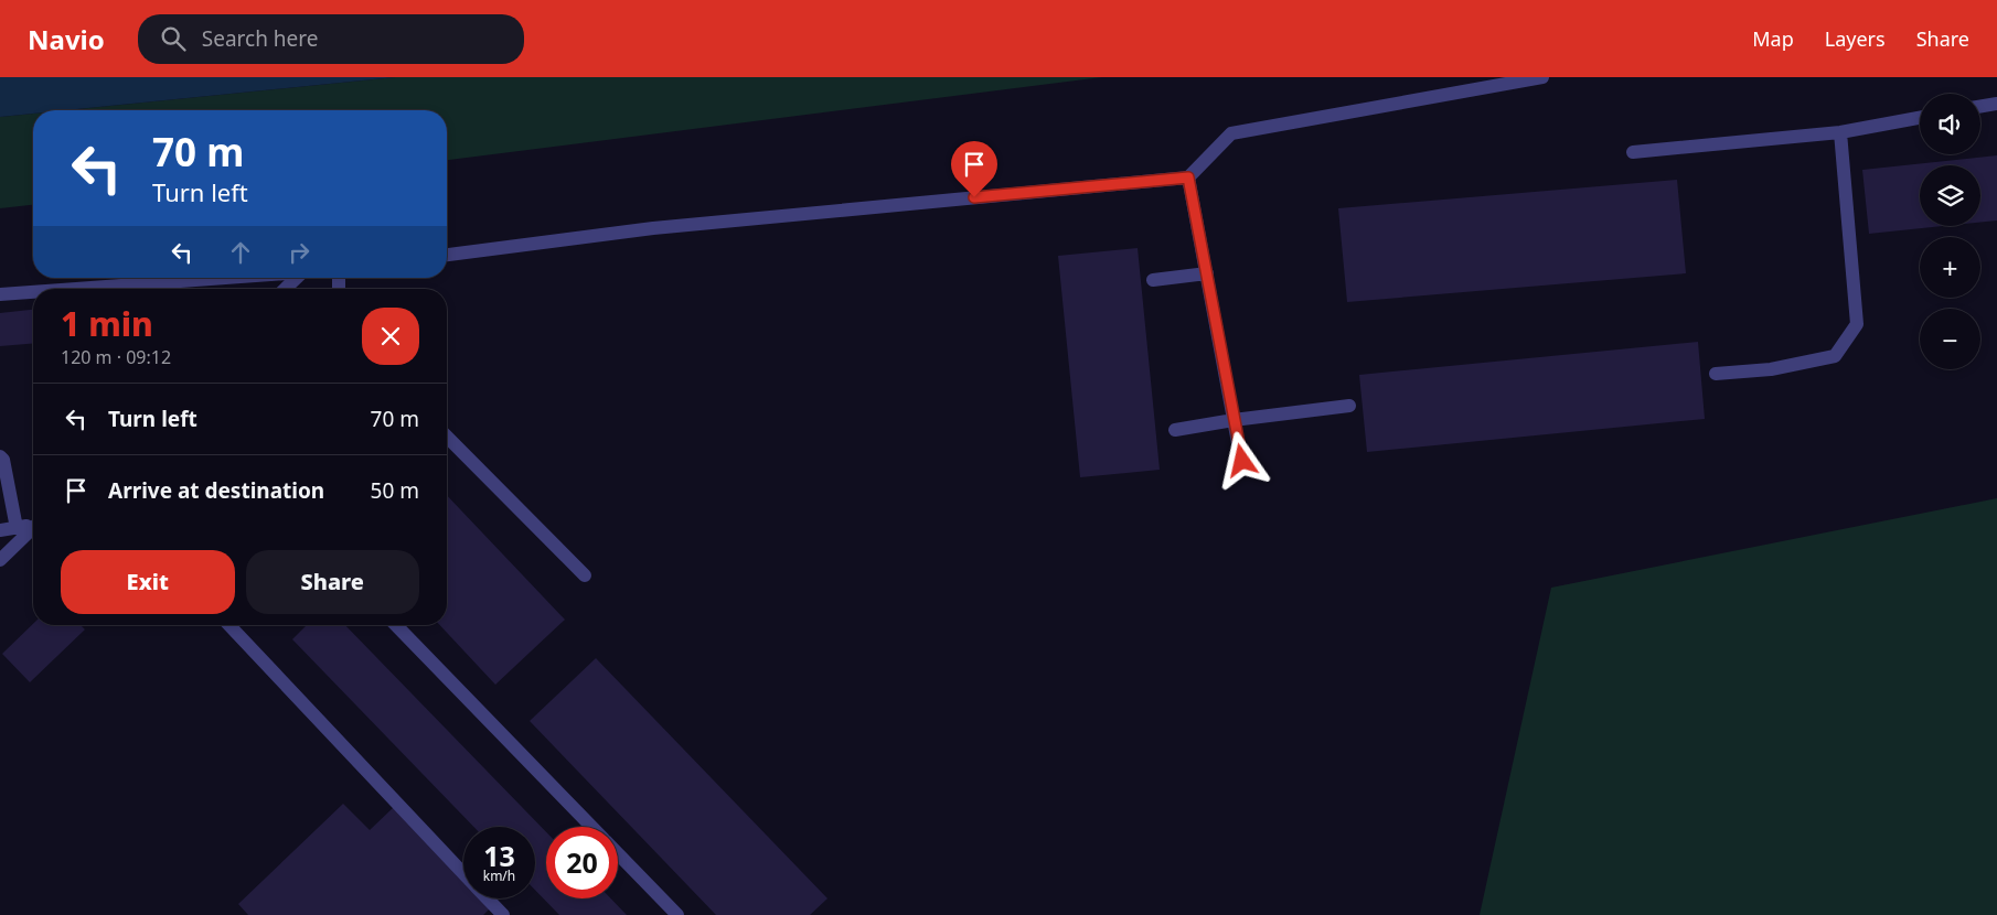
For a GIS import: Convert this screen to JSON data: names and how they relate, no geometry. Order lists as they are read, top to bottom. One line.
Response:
{"page":{"header":"Navio","search":"Search here","nav":["Map","Layers","Share"],"map_buttons":["+","−"],"turn":["70 m","Turn left"],"heading":["1 min","120 m · 09:12"],"list":[{"name":"Turn left","value":"70 m"},{"name":"Arrive at destination","value":"50 m"}],"buttons":["Exit","Share"],"speed":"13 km/h","limit":"20"}}
